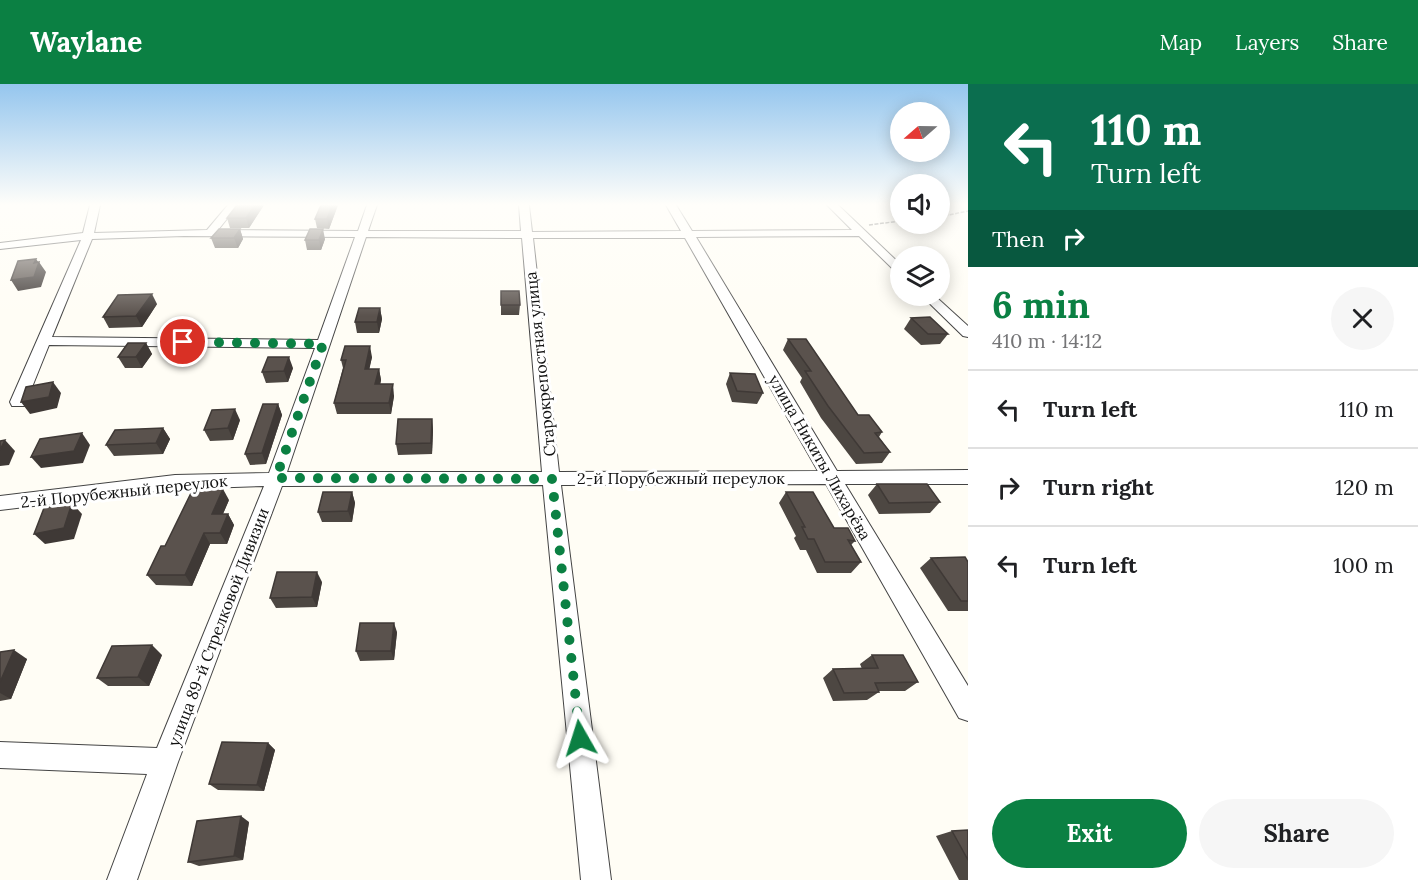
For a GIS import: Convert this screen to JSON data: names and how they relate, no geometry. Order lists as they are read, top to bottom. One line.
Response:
{"streets":{"street":["Старокрепостная улица","улица Никиты Лихарёва","2-й Порубежный переулок","улица 89-й Стрелковой Дивизии"]},"crossings":[["Старокрепостная улица","2-й Порубежный переулок"],["улица Никиты Лихарёва","2-й Порубежный переулок"],["2-й Порубежный переулок","улица 89-й Стрелковой Дивизии"]],"north":"left","page":{"header":"Waylane","nav":["Map","Layers","Share"],"turn":["110 m","Turn left"],"then":"Then","heading":["6 min","410 m · 14:12"],"list":[{"name":"Turn left","value":"110 m"},{"name":"Turn right","value":"120 m"},{"name":"Turn left","value":"100 m"}],"buttons":["Exit","Share"]}}
